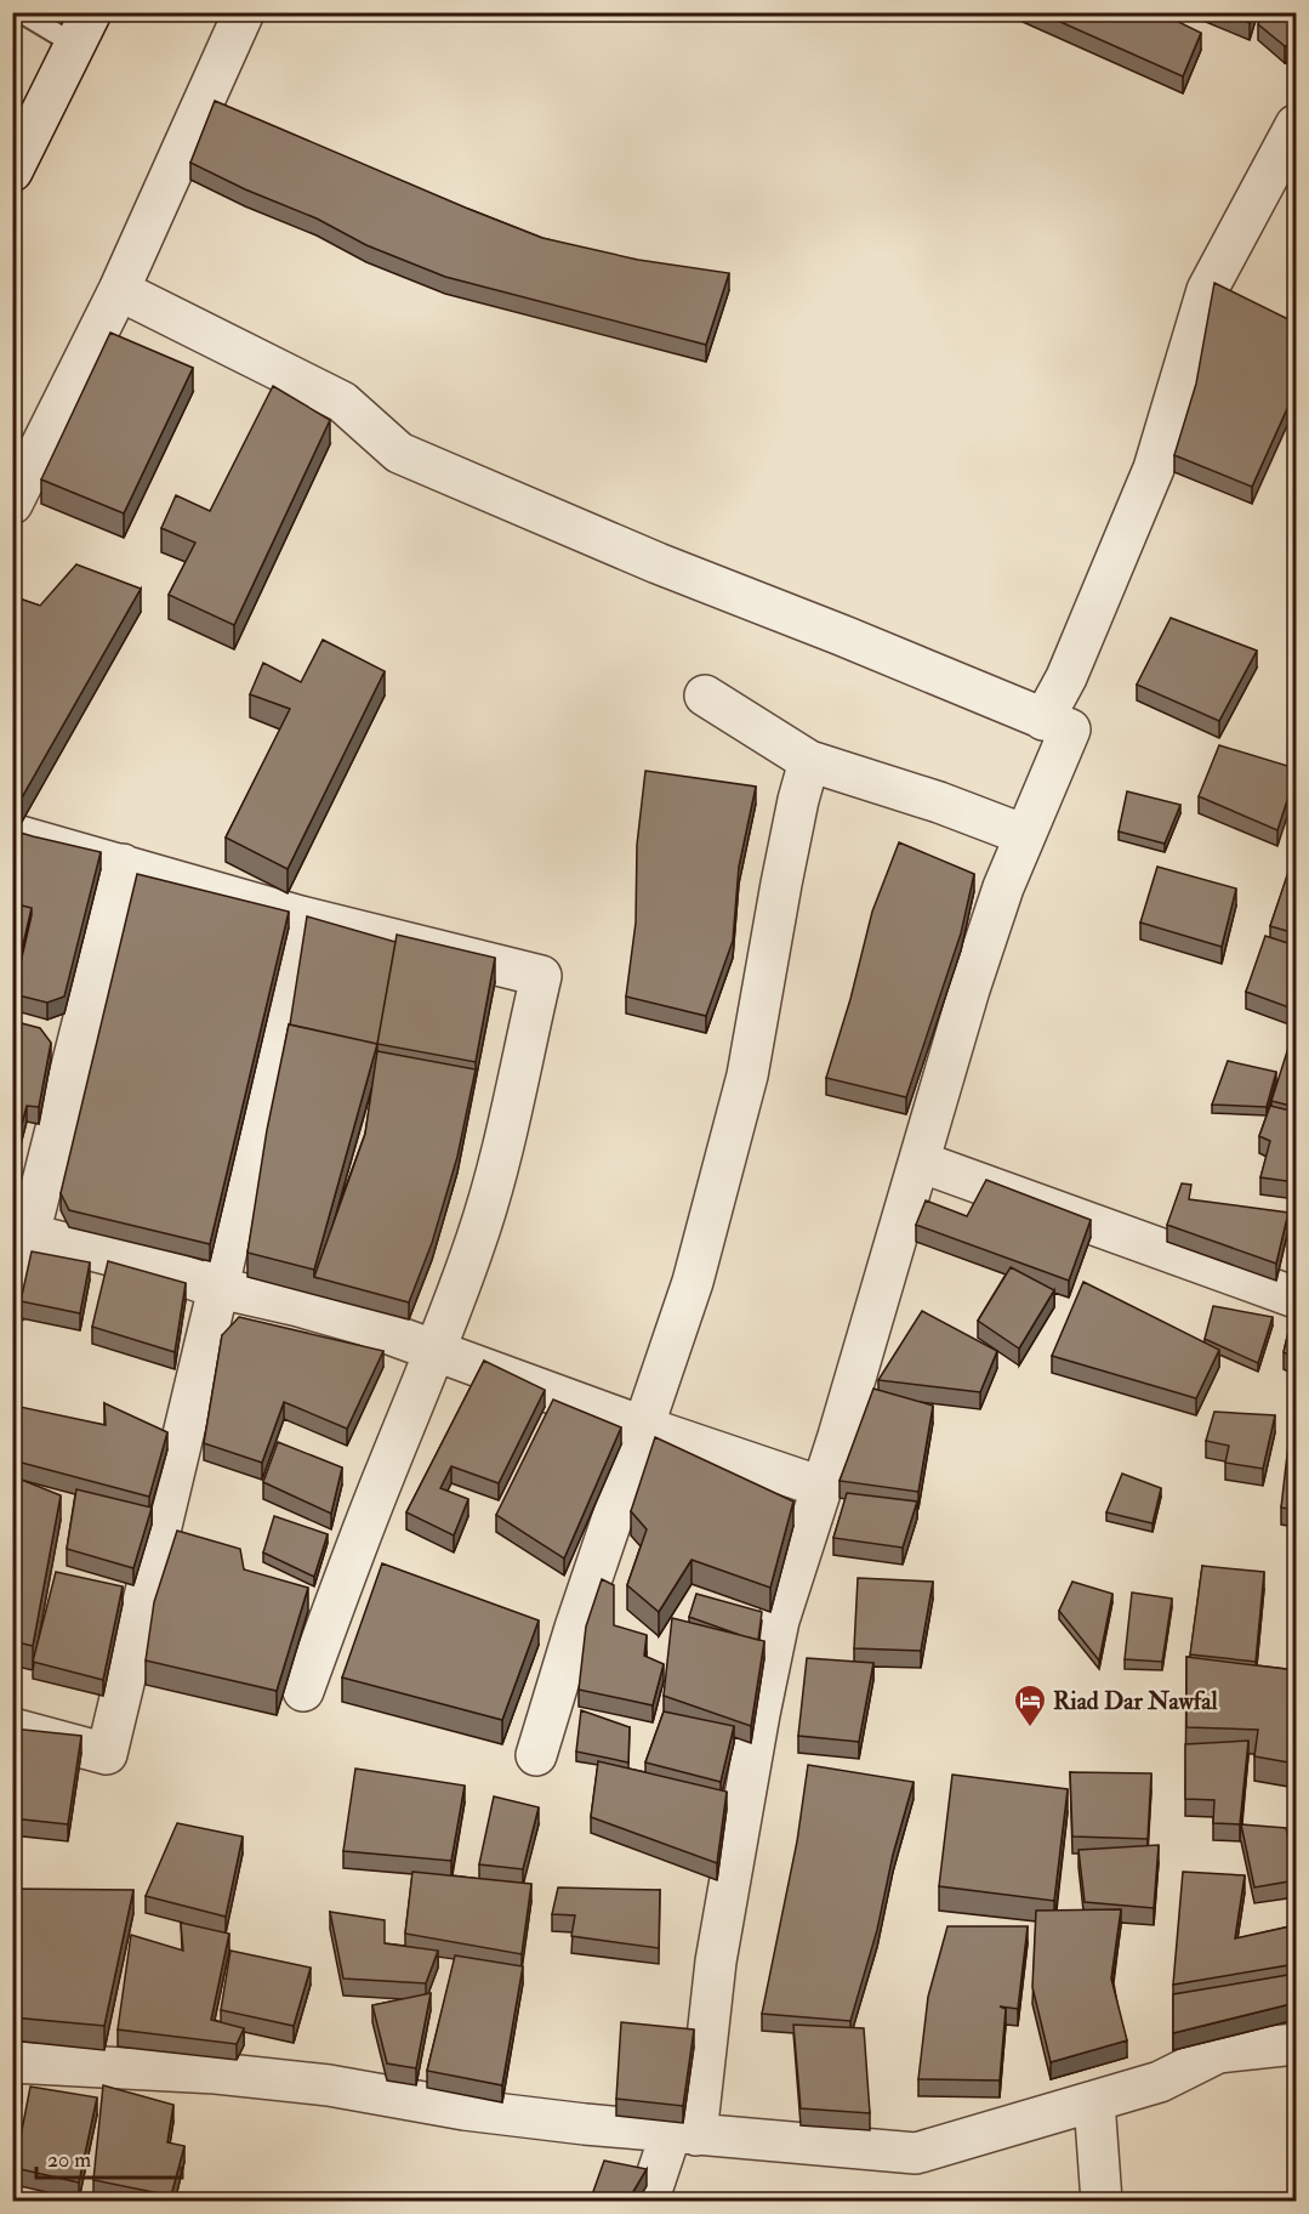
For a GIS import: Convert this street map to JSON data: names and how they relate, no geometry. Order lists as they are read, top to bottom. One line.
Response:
{"places":{"hotel":["Riad Dar Nawfal"]},"scale_bar":"20 m"}
